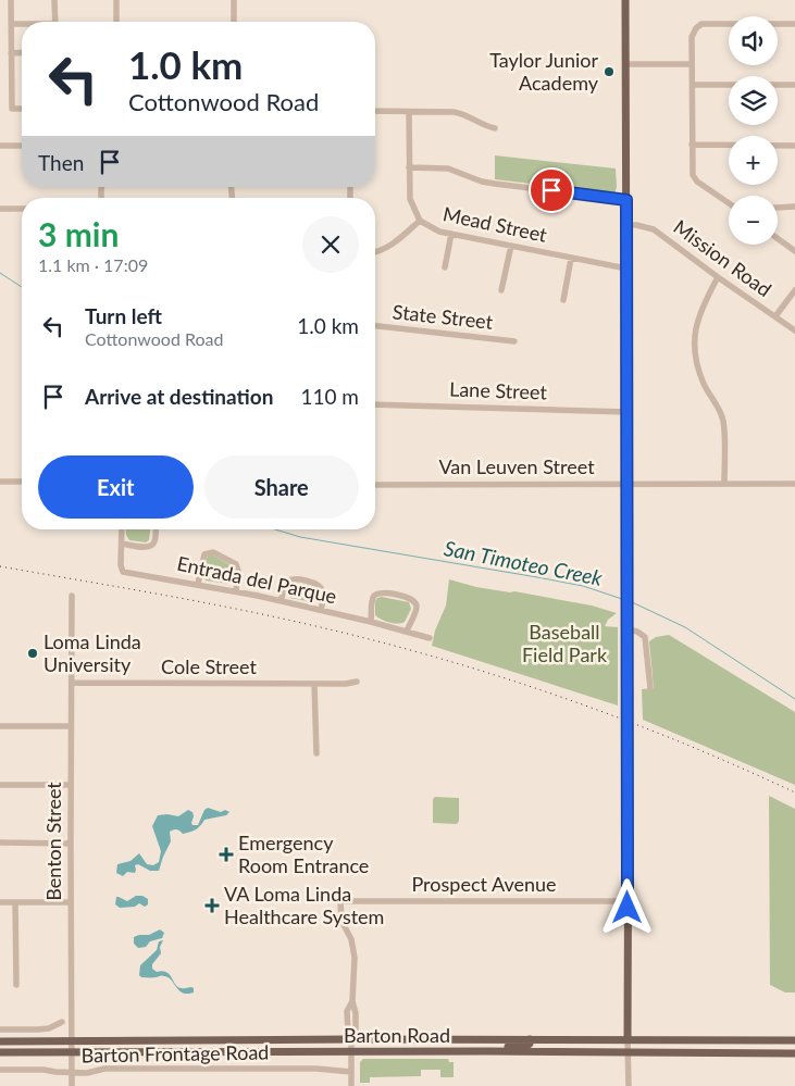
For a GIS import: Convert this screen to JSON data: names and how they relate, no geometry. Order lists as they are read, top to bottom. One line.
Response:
{"streets":{"main road":["Barton Road"],"street":["Mead Street","Mission Road","State Street","Lane Street","Van Leuven Street","Entrada del Parque","Cole Street","Benton Street","Prospect Avenue","Barton Frontage Road"]},"crossings":[["Cole Street","Benton Street"],["Benton Street","Barton Road"],["Benton Street","Barton Frontage Road"],["Prospect Avenue","Barton Road"]],"water":["San Timoteo Creek"],"parks":["Baseball Field Park"],"places":{"other":["Taylor Junior Academy","Loma Linda University"],"health":["Emergency Room Entrance","VA Loma Linda Healthcare System"]},"page":{"map_buttons":["+","−"],"turn":["1.0 km","Cottonwood Road"],"then":"Then","heading":["3 min","1.1 km · 17:09"],"list":[{"name":"Turn left","note":"Cottonwood Road","value":"1.0 km"},{"name":"Arrive at destination","value":"110 m"}],"buttons":["Exit","Share"]}}
